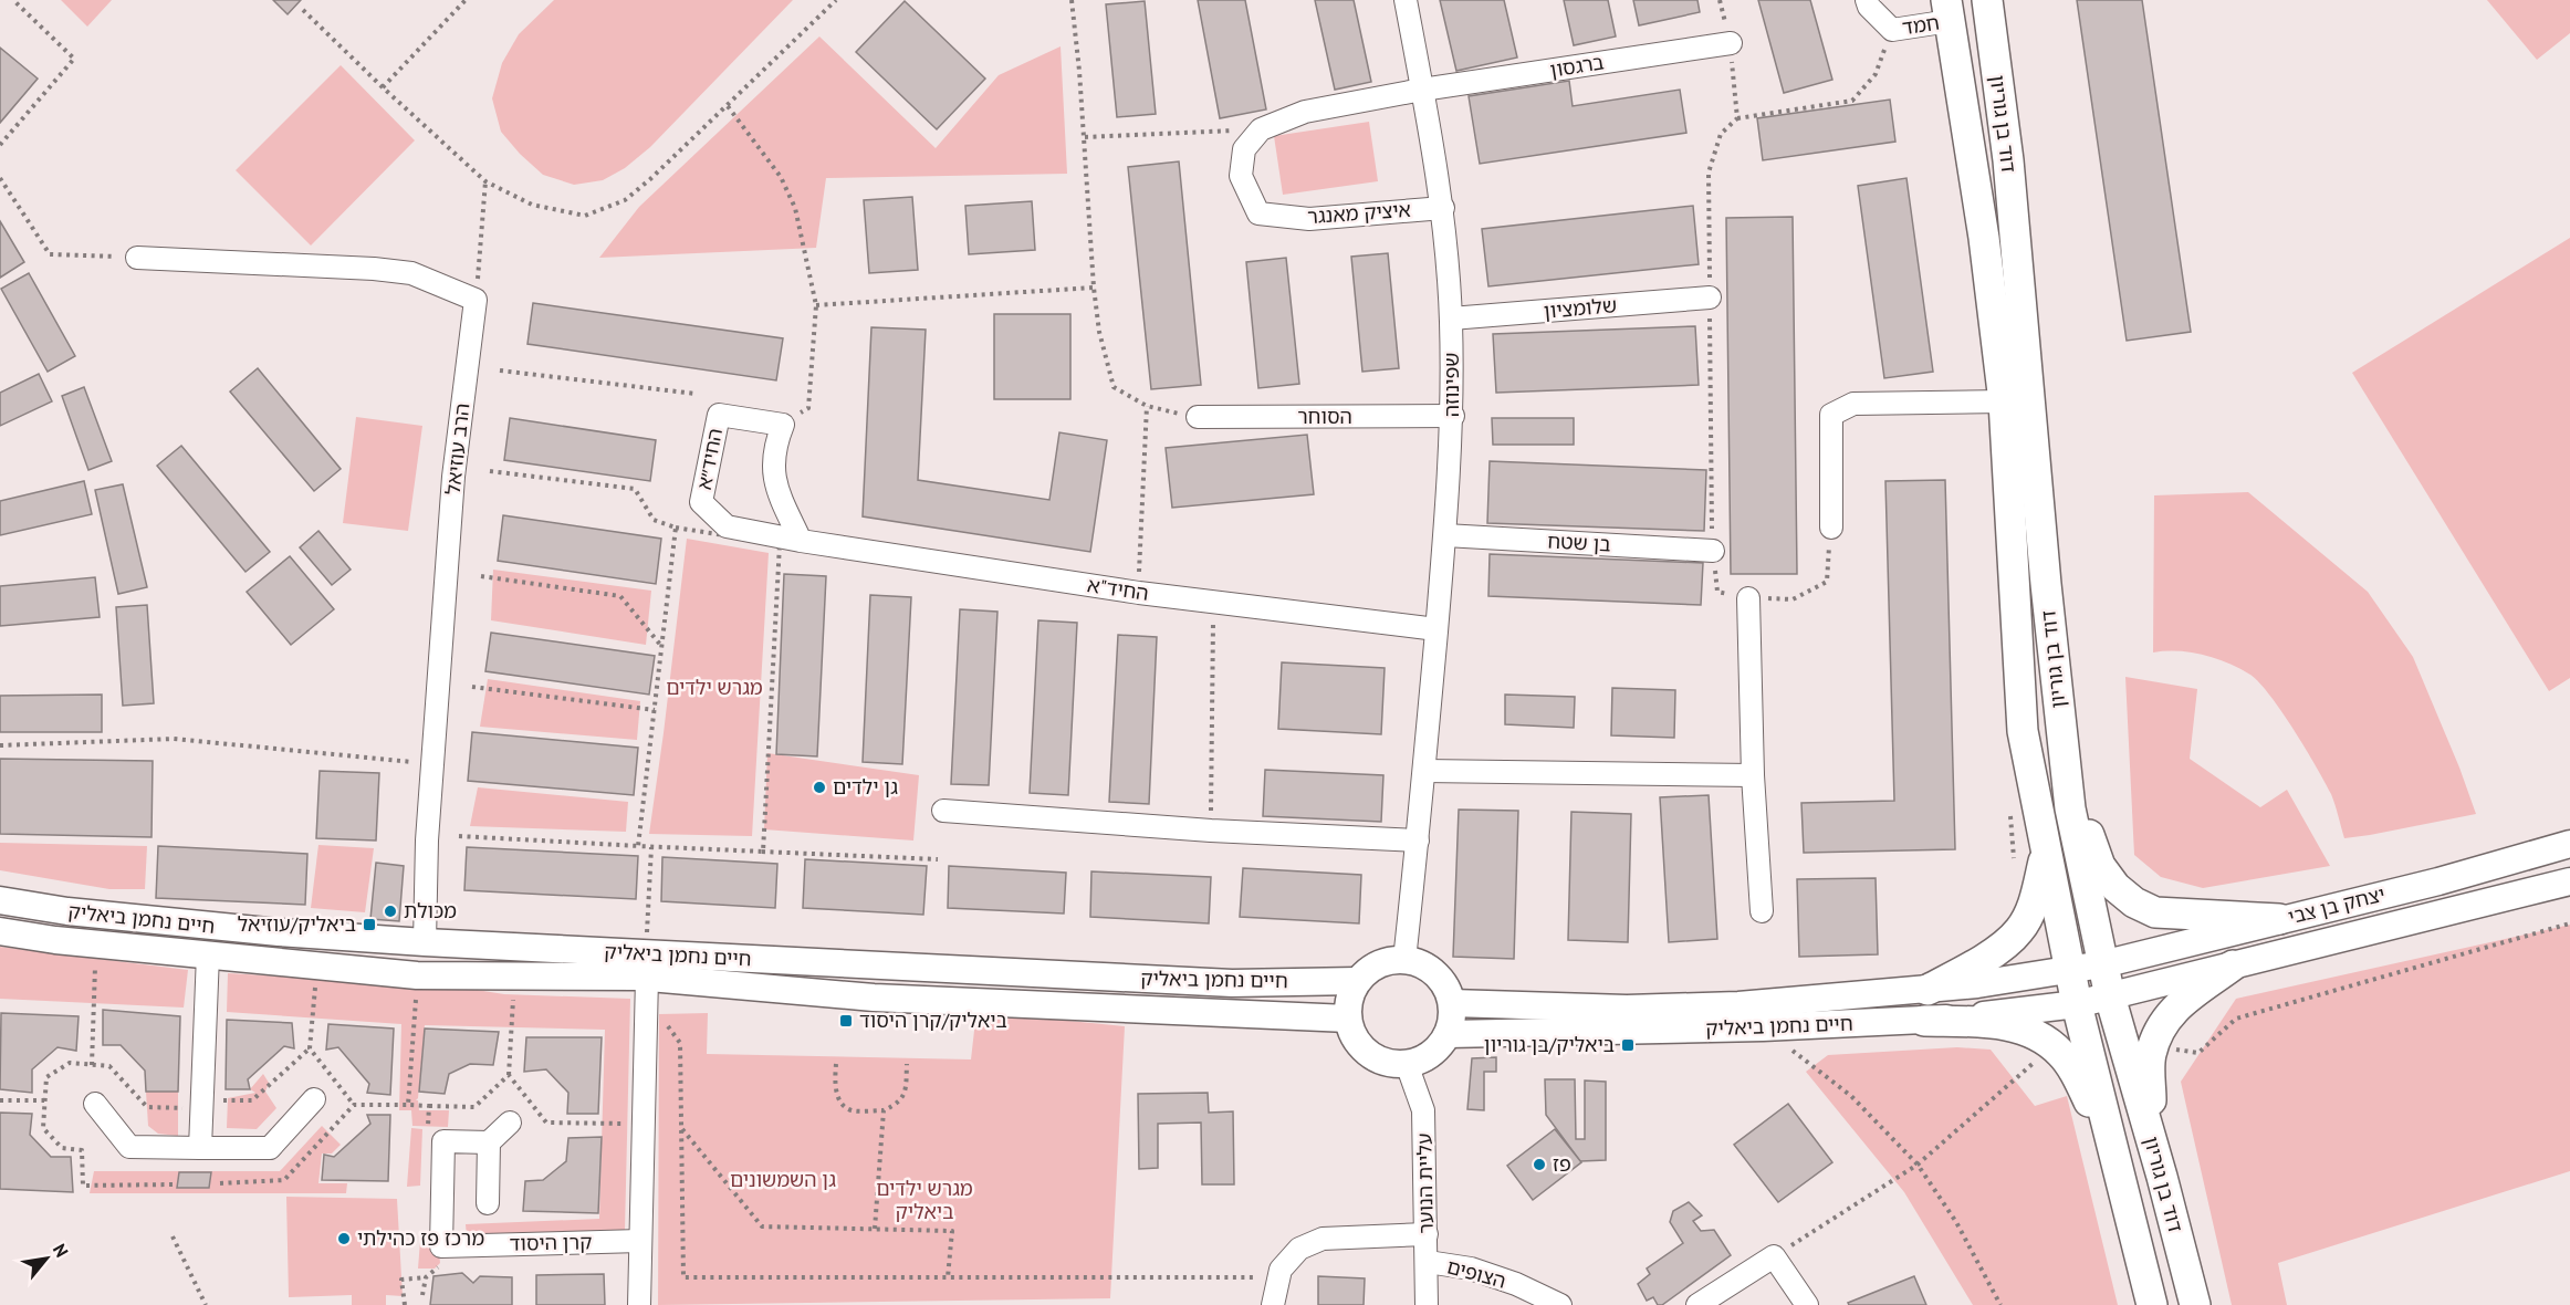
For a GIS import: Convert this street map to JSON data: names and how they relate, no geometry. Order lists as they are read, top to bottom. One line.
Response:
{"streets":{"main road":["דוד בן גוריון"],"street":["חמד","ברגסון","איציק מאנגר","שלומציון","שפינוזה","הסוחר","הרב עוזיאל","החיד״א","בן שטח","החיד\"א","יצחק בן צבי","חיים נחמן ביאליק","עליית הנוער","קרן היסוד","הצופים"]},"crossings":[["חמד","דוד בן גוריון"],["ברגסון","שפינוזה"],["דוד בן גוריון","יצחק בן צבי"],["דוד בן גוריון","חיים נחמן ביאליק"],["איציק מאנגר","שפינוזה"],["שלומציון","שפינוזה"],["שפינוזה","הסוחר"],["שפינוזה","בן שטח"],["שפינוזה","החיד\"א"],["שפינוזה","חיים נחמן ביאליק"],["שפינוזה","עליית הנוער"],["הרב עוזיאל","חיים נחמן ביאליק"],["החיד״א","החיד\"א"],["יצחק בן צבי","חיים נחמן ביאליק"],["חיים נחמן ביאליק","עליית הנוער"],["עליית הנוער","הצופים"]],"parks":["מגרש ילדים","גן השמשונים","מגרש ילדים ביאליק"],"places":{"other":["גן ילדים","מכולת","פז","מרכז פז כהילתי"],"transit":["ביאליק/עוזיאל","ביאליק/קרן היסוד","ביאליק/בן גוריון"]},"north":"top right"}
